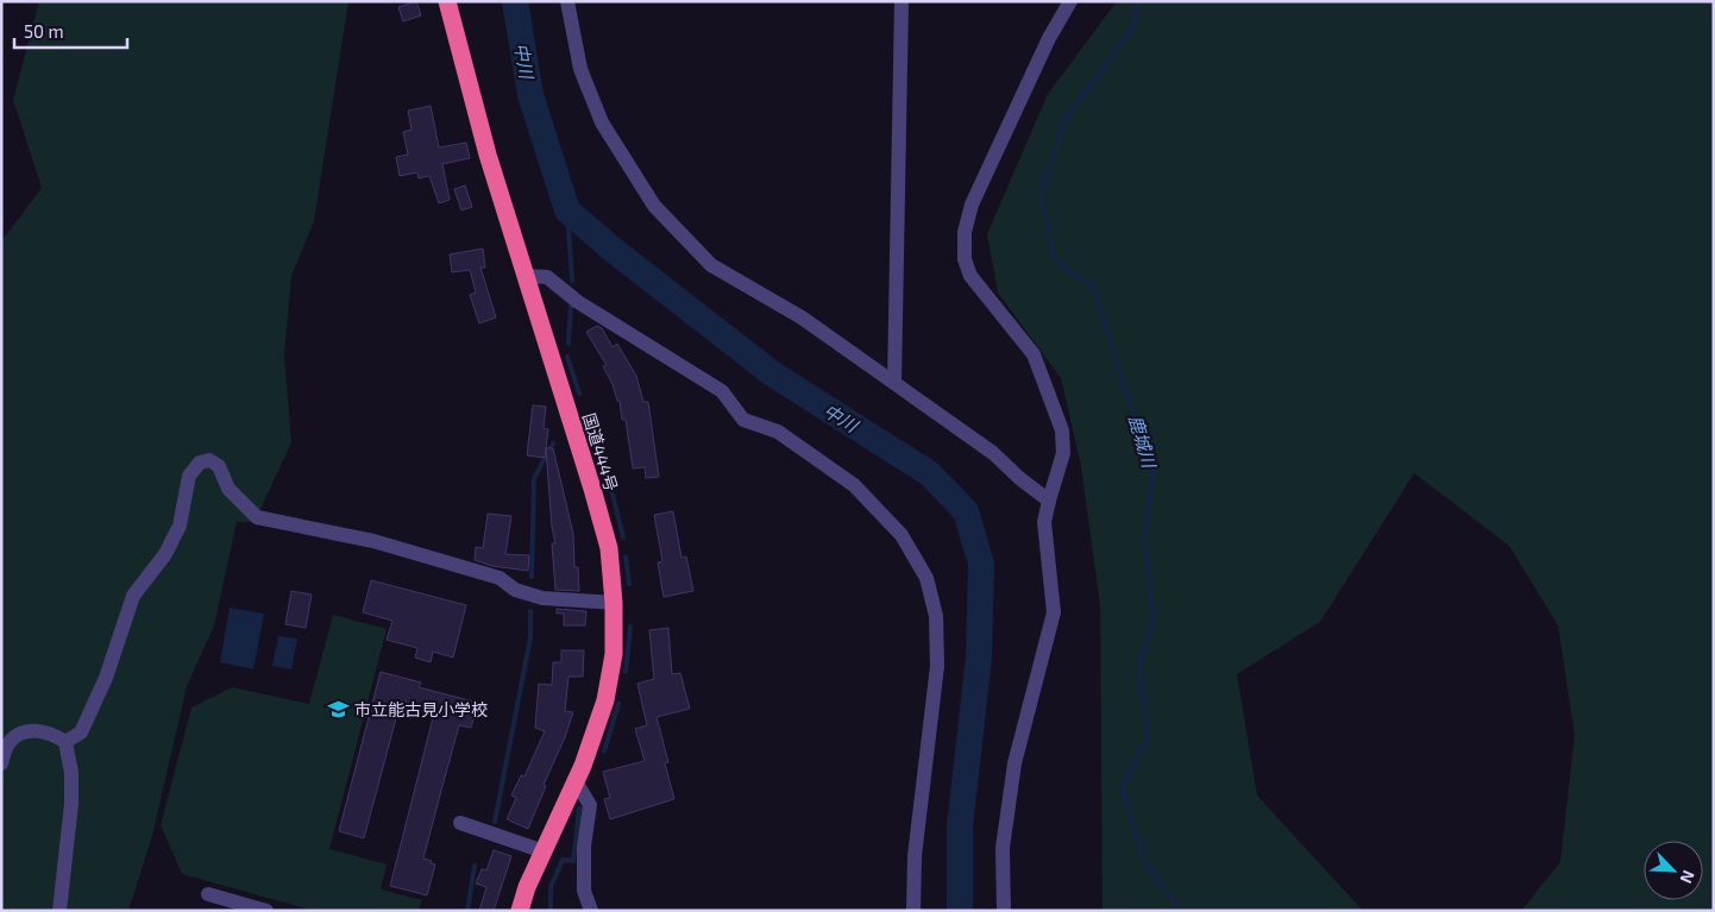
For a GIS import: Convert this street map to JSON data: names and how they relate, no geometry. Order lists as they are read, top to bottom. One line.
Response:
{"streets":{"highway":["国道444号"]},"water":["中川","鹿城川"],"places":{"school or university":["市立能古見小学校"]},"scale_bar":"50 m","north":"bottom right"}
